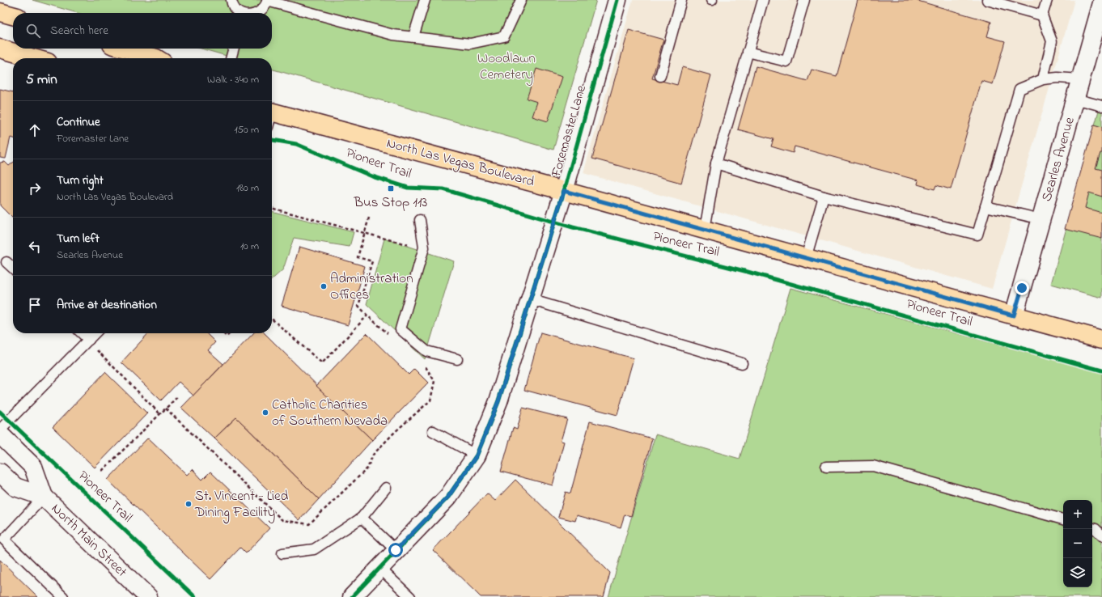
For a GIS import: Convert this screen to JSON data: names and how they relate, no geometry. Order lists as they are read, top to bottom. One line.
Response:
{"streets":{"main road":["North Las Vegas Boulevard"],"street":["Foremaster Lane","Searles Avenue","North Main Street"],"cycle path":["Pioneer Trail"]},"crossings":[["Foremaster Lane","North Las Vegas Boulevard"],["Searles Avenue","North Las Vegas Boulevard"]],"parks":["Woodlawn Cemetery"],"places":{"transit":["Bus Stop 113"],"other":["Administration Offices","Catholic Charities of Southern Nevada","St. Vincent - Lied Dining Facility"]},"page":{"search":"Search here","heading":["5 min","Walk · 340 m"],"list":[["Continue","Foremaster Lane","150 m"],["Turn right","North Las Vegas Boulevard","180 m"],["Turn left","Searles Avenue","10 m"],"Arrive at destination"],"map_buttons":["+","−"]}}
